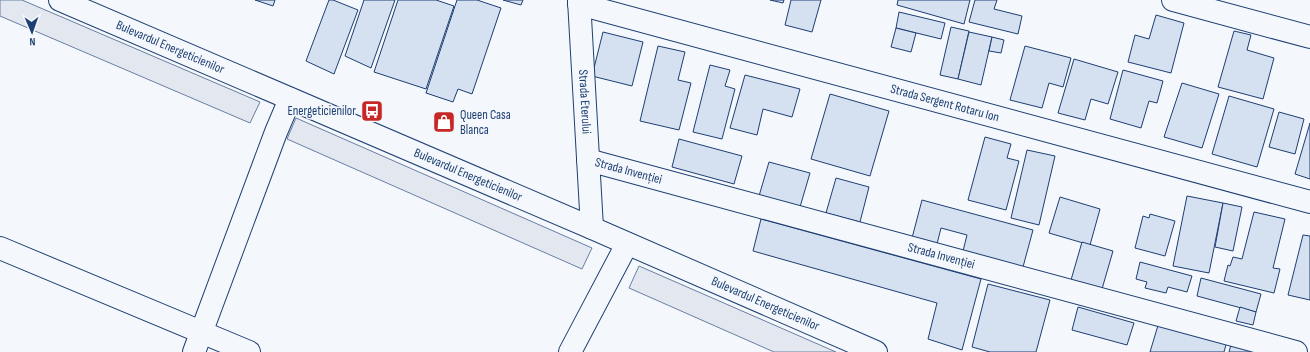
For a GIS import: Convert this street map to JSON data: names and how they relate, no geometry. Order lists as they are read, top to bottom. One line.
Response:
{"streets":{"street":["Bulevardul Energeticienilor","Strada Eterului","Strada Sergent Rotaru Ion","Strada Invenției"]},"crossings":[["Bulevardul Energeticienilor","Strada Eterului"],["Strada Eterului","Strada Sergent Rotaru Ion"],["Strada Eterului","Strada Invenției"]],"places":{"bus stop":["Energeticienilor"],"shop":["Queen Casa Blanca"]},"north":"bottom"}
